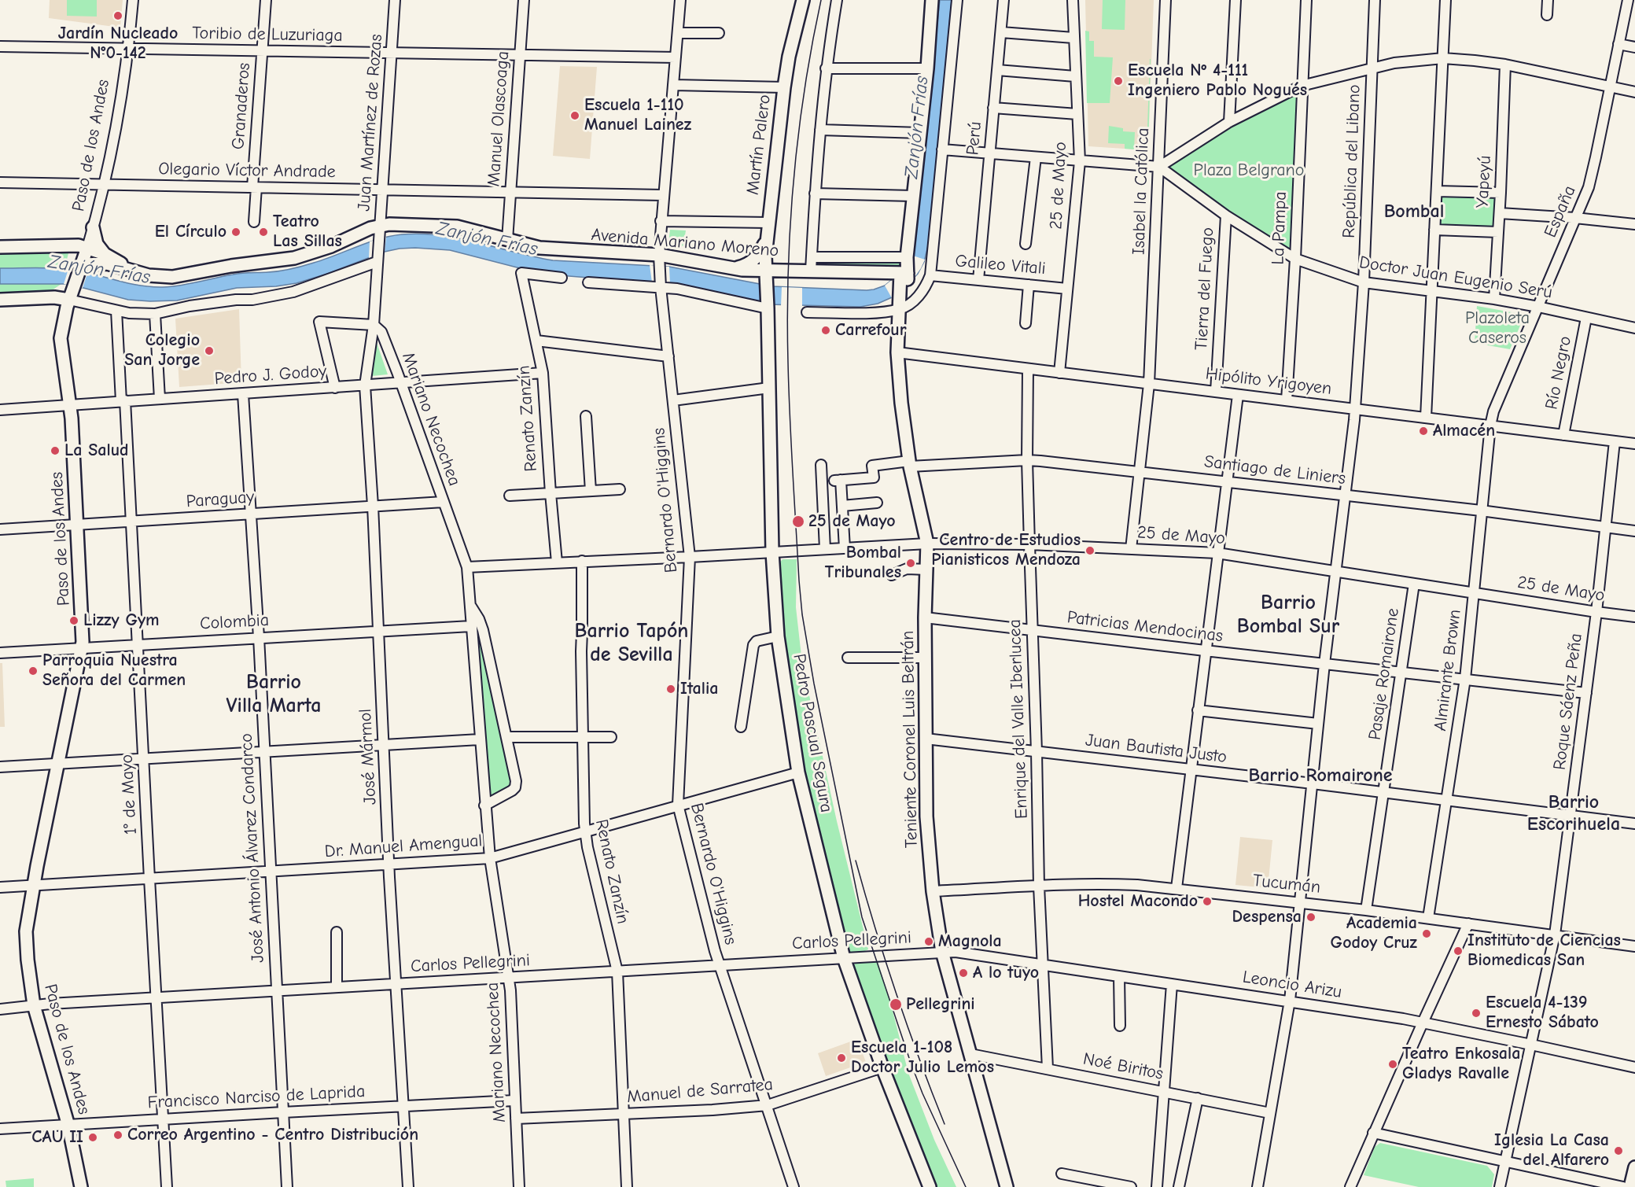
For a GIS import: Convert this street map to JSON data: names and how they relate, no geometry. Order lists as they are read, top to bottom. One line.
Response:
{"streets":{"main road":["Martín Palero","Paso de los Andes","Avenida Mariano Moreno","Pedro Pascual Segura","Teniente Coronel Luis Beltrán"],"street":["Toribio de Luzuriaga","Granaderos","Manuel Olascoaga","Juan Martínez de Rozas","Perú","República del Libano","Olegario Víctor Andrade","Yapeyú","25 de Mayo","Isabel la Católica","España","La Pampa","Galileo Vitali","Doctor Juan Eugenio Serú","Tierra del Fuego","Río Negro","Pedro J. Godoy","Hipólito Yrigoyen","Renato Zanzín","Mariano Necochea","Santiago de Liniers","Paraguay","Bernardo O'Higgins","Colombia","Patricias Mendocinas","Almirante Brown","Pasaje Romairone","Roque Sáenz Peña","Enrique del Valle Iberlucea","Juan Bautista Justo","José Mármol","1° de Mayo","Dr. Manuel Amengual","José Antonio Álvarez Condarco","Tucumán","Carlos Pellegrini","Leoncio Arizu","Noé Biritos","Manuel de Sarratea","Francisco Narciso de Laprida"]},"crossings":[["Toribio de Luzuriaga","Granaderos"],["Toribio de Luzuriaga","Manuel Olascoaga"],["Toribio de Luzuriaga","Juan Martínez de Rozas"],["Toribio de Luzuriaga","Paso de los Andes"],["Toribio de Luzuriaga","Bernardo O'Higgins"],["Granaderos","Olegario Víctor Andrade"],["Manuel Olascoaga","Olegario Víctor Andrade"],["Manuel Olascoaga","Avenida Mariano Moreno"],["Juan Martínez de Rozas","Olegario Víctor Andrade"],["Juan Martínez de Rozas","Avenida Mariano Moreno"],["Perú","Galileo Vitali"],["Martín Palero","Avenida Mariano Moreno"],["Martín Palero","Pedro Pascual Segura"],["Paso de los Andes","Olegario Víctor Andrade"],["Paso de los Andes","Avenida Mariano Moreno"],["Paso de los Andes","Pedro J. Godoy"],["Paso de los Andes","Paraguay"],["Paso de los Andes","Colombia"],["Paso de los Andes","Dr. Manuel Amengual"],["Paso de los Andes","Carlos Pellegrini"],["Paso de los Andes","Francisco Narciso de Laprida"],["República del Libano","25 de Mayo"],["República del Libano","Doctor Juan Eugenio Serú"],["República del Libano","Hipólito Yrigoyen"],["República del Libano","Santiago de Liniers"],["República del Libano","Patricias Mendocinas"],["República del Libano","Juan Bautista Justo"],["República del Libano","Tucumán"],["República del Libano","Leoncio Arizu"],["República del Libano","Noé Biritos"],["Olegario Víctor Andrade","Bernardo O'Higgins"],["Yapeyú","Doctor Juan Eugenio Serú"],["25 de Mayo","Isabel la Católica"],["25 de Mayo","Galileo Vitali"],["25 de Mayo","Hipólito Yrigoyen"],["25 de Mayo","Renato Zanzín"],["25 de Mayo","Mariano Necochea"],["25 de Mayo","Bernardo O'Higgins"],["25 de Mayo","Almirante Brown"],["25 de Mayo","Pasaje Romairone"],["25 de Mayo","Roque Sáenz Peña"],["25 de Mayo","Enrique del Valle Iberlucea"],["25 de Mayo","Pedro Pascual Segura"],["25 de Mayo","Teniente Coronel Luis Beltrán"],["Isabel la Católica","Doctor Juan Eugenio Serú"],["Isabel la Católica","Hipólito Yrigoyen"],["Isabel la Católica","Santiago de Liniers"],["España","Doctor Juan Eugenio Serú"],["España","Hipólito Yrigoyen"],["España","Almirante Brown"],["La Pampa","Doctor Juan Eugenio Serú"],["La Pampa","Hipólito Yrigoyen"],["Avenida Mariano Moreno","Bernardo O'Higgins"],["Avenida Mariano Moreno","Teniente Coronel Luis Beltrán"],["Doctor Juan Eugenio Serú","Tierra del Fuego"],["Doctor Juan Eugenio Serú","Río Negro"],["Tierra del Fuego","Hipólito Yrigoyen"],["Río Negro","Hipólito Yrigoyen"],["Pedro J. Godoy","Renato Zanzín"],["Pedro J. Godoy","Mariano Necochea"],["Pedro J. Godoy","José Mármol"],["Pedro J. Godoy","1° de Mayo"],["Pedro J. Godoy","José Antonio Álvarez Condarco"],["Hipólito Yrigoyen","Almirante Brown"],["Hipólito Yrigoyen","Roque Sáenz Peña"],["Hipólito Yrigoyen","Enrique del Valle Iberlucea"],["Hipólito Yrigoyen","Teniente Coronel Luis Beltrán"],["Renato Zanzín","Dr. Manuel Amengual"],["Renato Zanzín","Carlos Pellegrini"],["Renato Zanzín","Manuel de Sarratea"],["Mariano Necochea","Paraguay"],["Mariano Necochea","Colombia"],["Mariano Necochea","José Mármol"],["Mariano Necochea","Dr. Manuel Amengual"],["Mariano Necochea","Carlos Pellegrini"],["Mariano Necochea","Manuel de Sarratea"],["Mariano Necochea","Francisco Narciso de Laprida"],["Santiago de Liniers","Almirante Brown"],["Santiago de Liniers","Roque Sáenz Peña"],["Santiago de Liniers","Enrique del Valle Iberlucea"],["Santiago de Liniers","Teniente Coronel Luis Beltrán"],["Paraguay","José Mármol"],["Paraguay","1° de Mayo"],["Paraguay","José Antonio Álvarez Condarco"],["Bernardo O'Higgins","Dr. Manuel Amengual"],["Bernardo O'Higgins","Carlos Pellegrini"],["Bernardo O'Higgins","Manuel de Sarratea"],["Colombia","José Mármol"],["Colombia","1° de Mayo"],["Colombia","José Antonio Álvarez Condarco"],["Patricias Mendocinas","Almirante Brown"],["Patricias Mendocinas","Pasaje Romairone"],["Patricias Mendocinas","Roque Sáenz Peña"],["Patricias Mendocinas","Enrique del Valle Iberlucea"],["Patricias Mendocinas","Teniente Coronel Luis Beltrán"],["Almirante Brown","Juan Bautista Justo"],["Almirante Brown","Tucumán"],["Pasaje Romairone","Juan Bautista Justo"],["Pasaje Romairone","Tucumán"],["Roque Sáenz Peña","Juan Bautista Justo"],["Roque Sáenz Peña","Tucumán"],["Roque Sáenz Peña","Leoncio Arizu"],["Enrique del Valle Iberlucea","Juan Bautista Justo"],["Enrique del Valle Iberlucea","Tucumán"],["Enrique del Valle Iberlucea","Leoncio Arizu"],["Enrique del Valle Iberlucea","Noé Biritos"],["Pedro Pascual Segura","Dr. Manuel Amengual"],["Pedro Pascual Segura","Carlos Pellegrini"],["Pedro Pascual Segura","Manuel de Sarratea"],["Teniente Coronel Luis Beltrán","Juan Bautista Justo"],["Teniente Coronel Luis Beltrán","Tucumán"],["Teniente Coronel Luis Beltrán","Carlos Pellegrini"],["Teniente Coronel Luis Beltrán","Leoncio Arizu"],["Teniente Coronel Luis Beltrán","Noé Biritos"],["José Mármol","Dr. Manuel Amengual"],["José Mármol","Carlos Pellegrini"],["José Mármol","Francisco Narciso de Laprida"],["1° de Mayo","Dr. Manuel Amengual"],["1° de Mayo","Carlos Pellegrini"],["1° de Mayo","Francisco Narciso de Laprida"],["Dr. Manuel Amengual","José Antonio Álvarez Condarco"],["José Antonio Álvarez Condarco","Carlos Pellegrini"],["José Antonio Álvarez Condarco","Francisco Narciso de Laprida"],["Carlos Pellegrini","Leoncio Arizu"]],"districts":["Bombal","Barrio Bombal Sur","Barrio Tapón de Sevilla","Barrio Villa Marta","Barrio Romairone","Barrio Escorihuela"],"water":["Zanjón Frías"],"parks":["Plaza Belgrano","Plazoleta Caseros"],"places":["Jardín Nucleado N°0-142","Escuela Nº 4-111 Ingeniero Pablo Nogués","Escuela 1-110 Manuel Lainez","El Círculo","Teatro Las Sillas","Carrefour","Colegio San Jorge","Almacén","La Salud","25 de Mayo","Centro de Estudios Pianisticos Mendoza","Bombal Tribunales","Lizzy Gym","Parroquia Nuestra Señora del Carmen","Italia","Hostel Macondo","Despensa","Academia Godoy Cruz","Magnola","Instituto de Ciencias Biomedicas San","A lo tuyo","Pellegrini","Escuela 4-139 Ernesto Sábato","Escuela 1-108 Doctor Julio Lemos","Teatro Enkosala Gladys Ravalle","Correo Argentino - Centro Distribución","CAU II","Iglesia La Casa del Alfarero"]}
